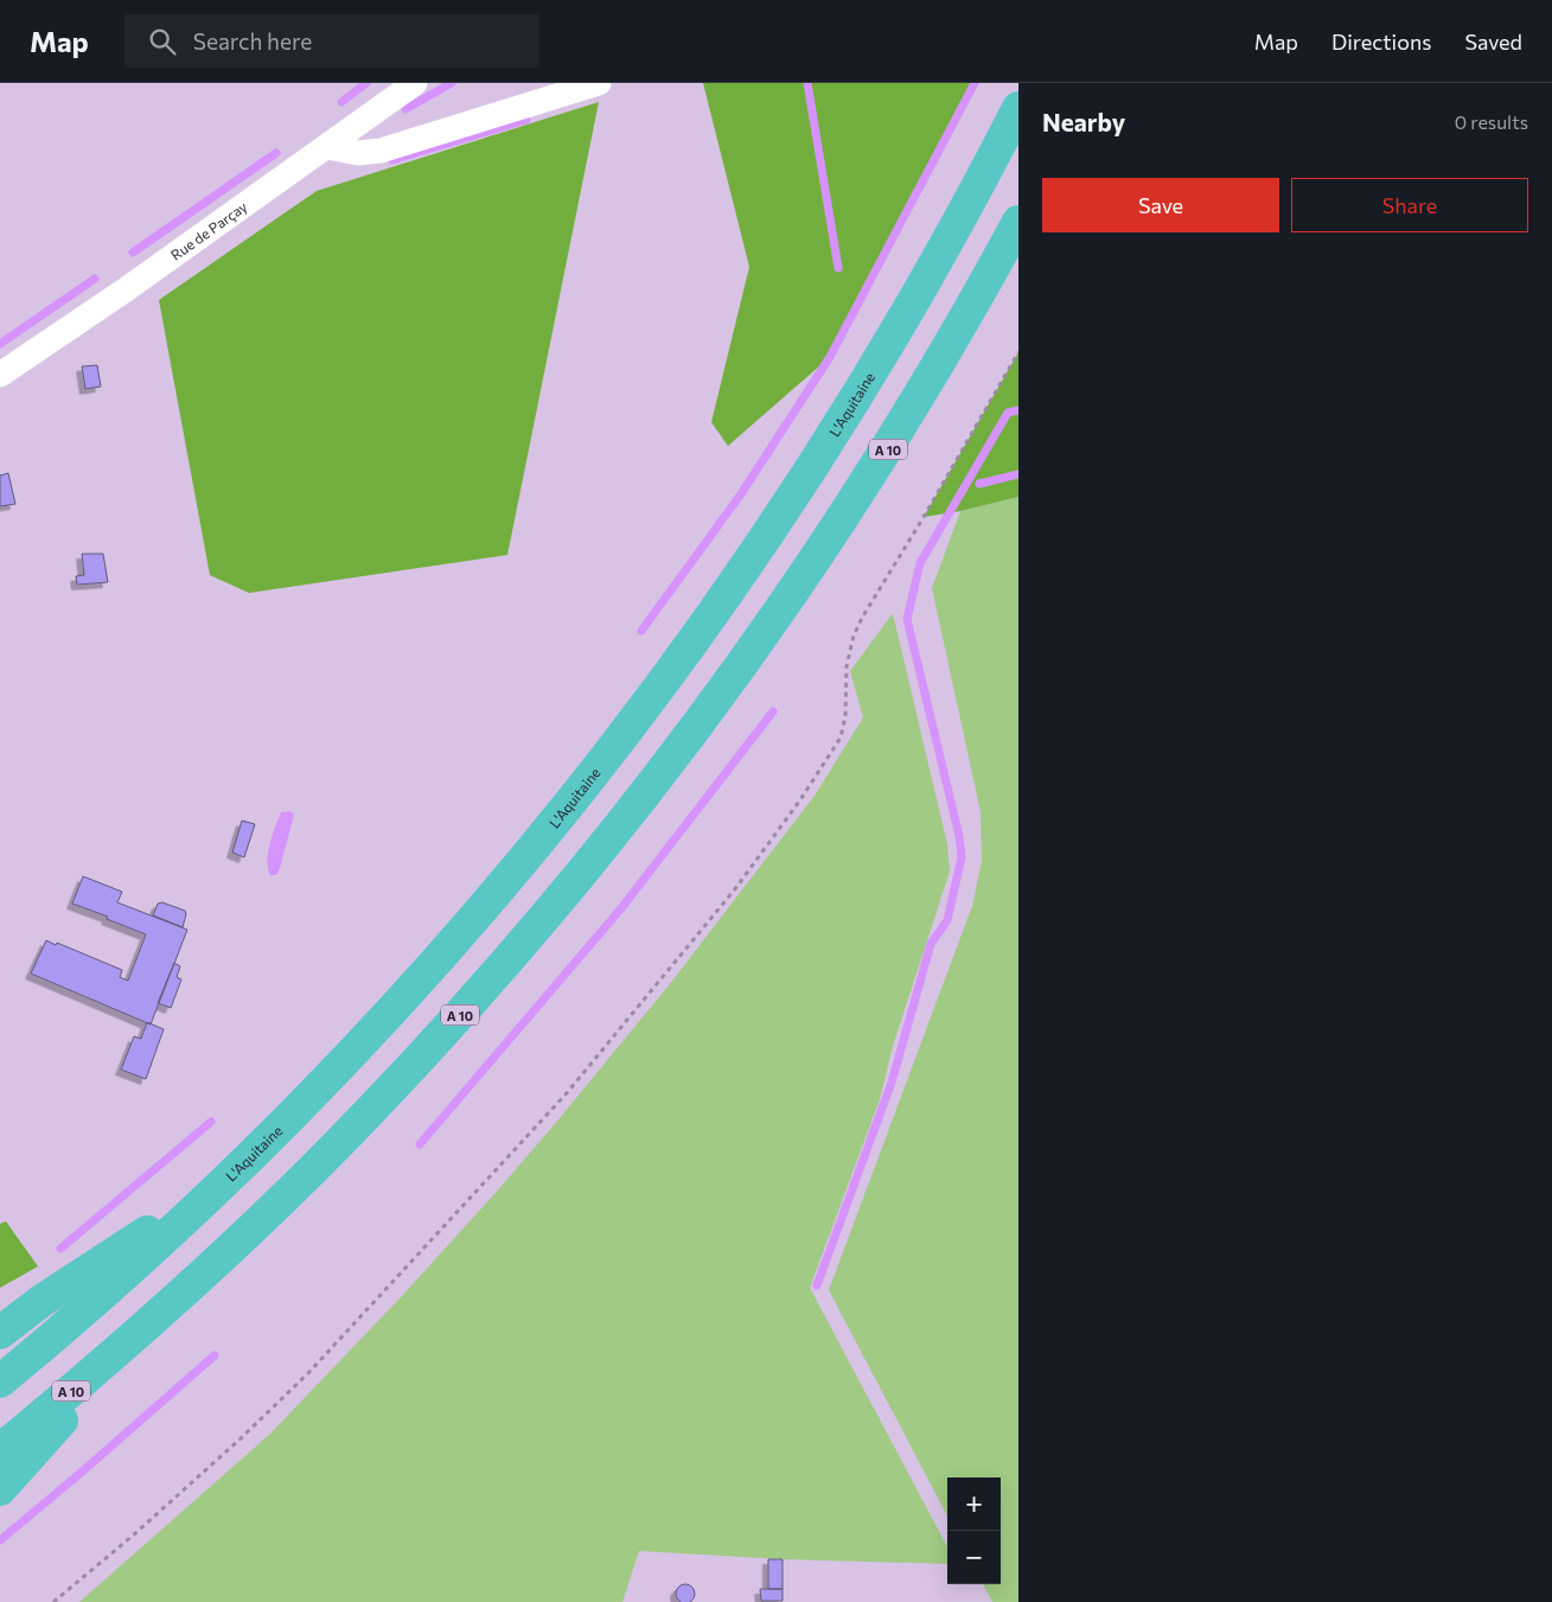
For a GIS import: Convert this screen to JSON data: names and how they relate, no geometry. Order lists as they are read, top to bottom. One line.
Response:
{"streets":{"highway":["L'Aquitaine","A 10"],"street":["Rue de Parçay"]},"page":{"header":"Map","search":"Search here","nav":["Map","Directions","Saved"],"heading":["Nearby","0 results"],"buttons":["Save","Share"],"map_buttons":["+","−"]}}
